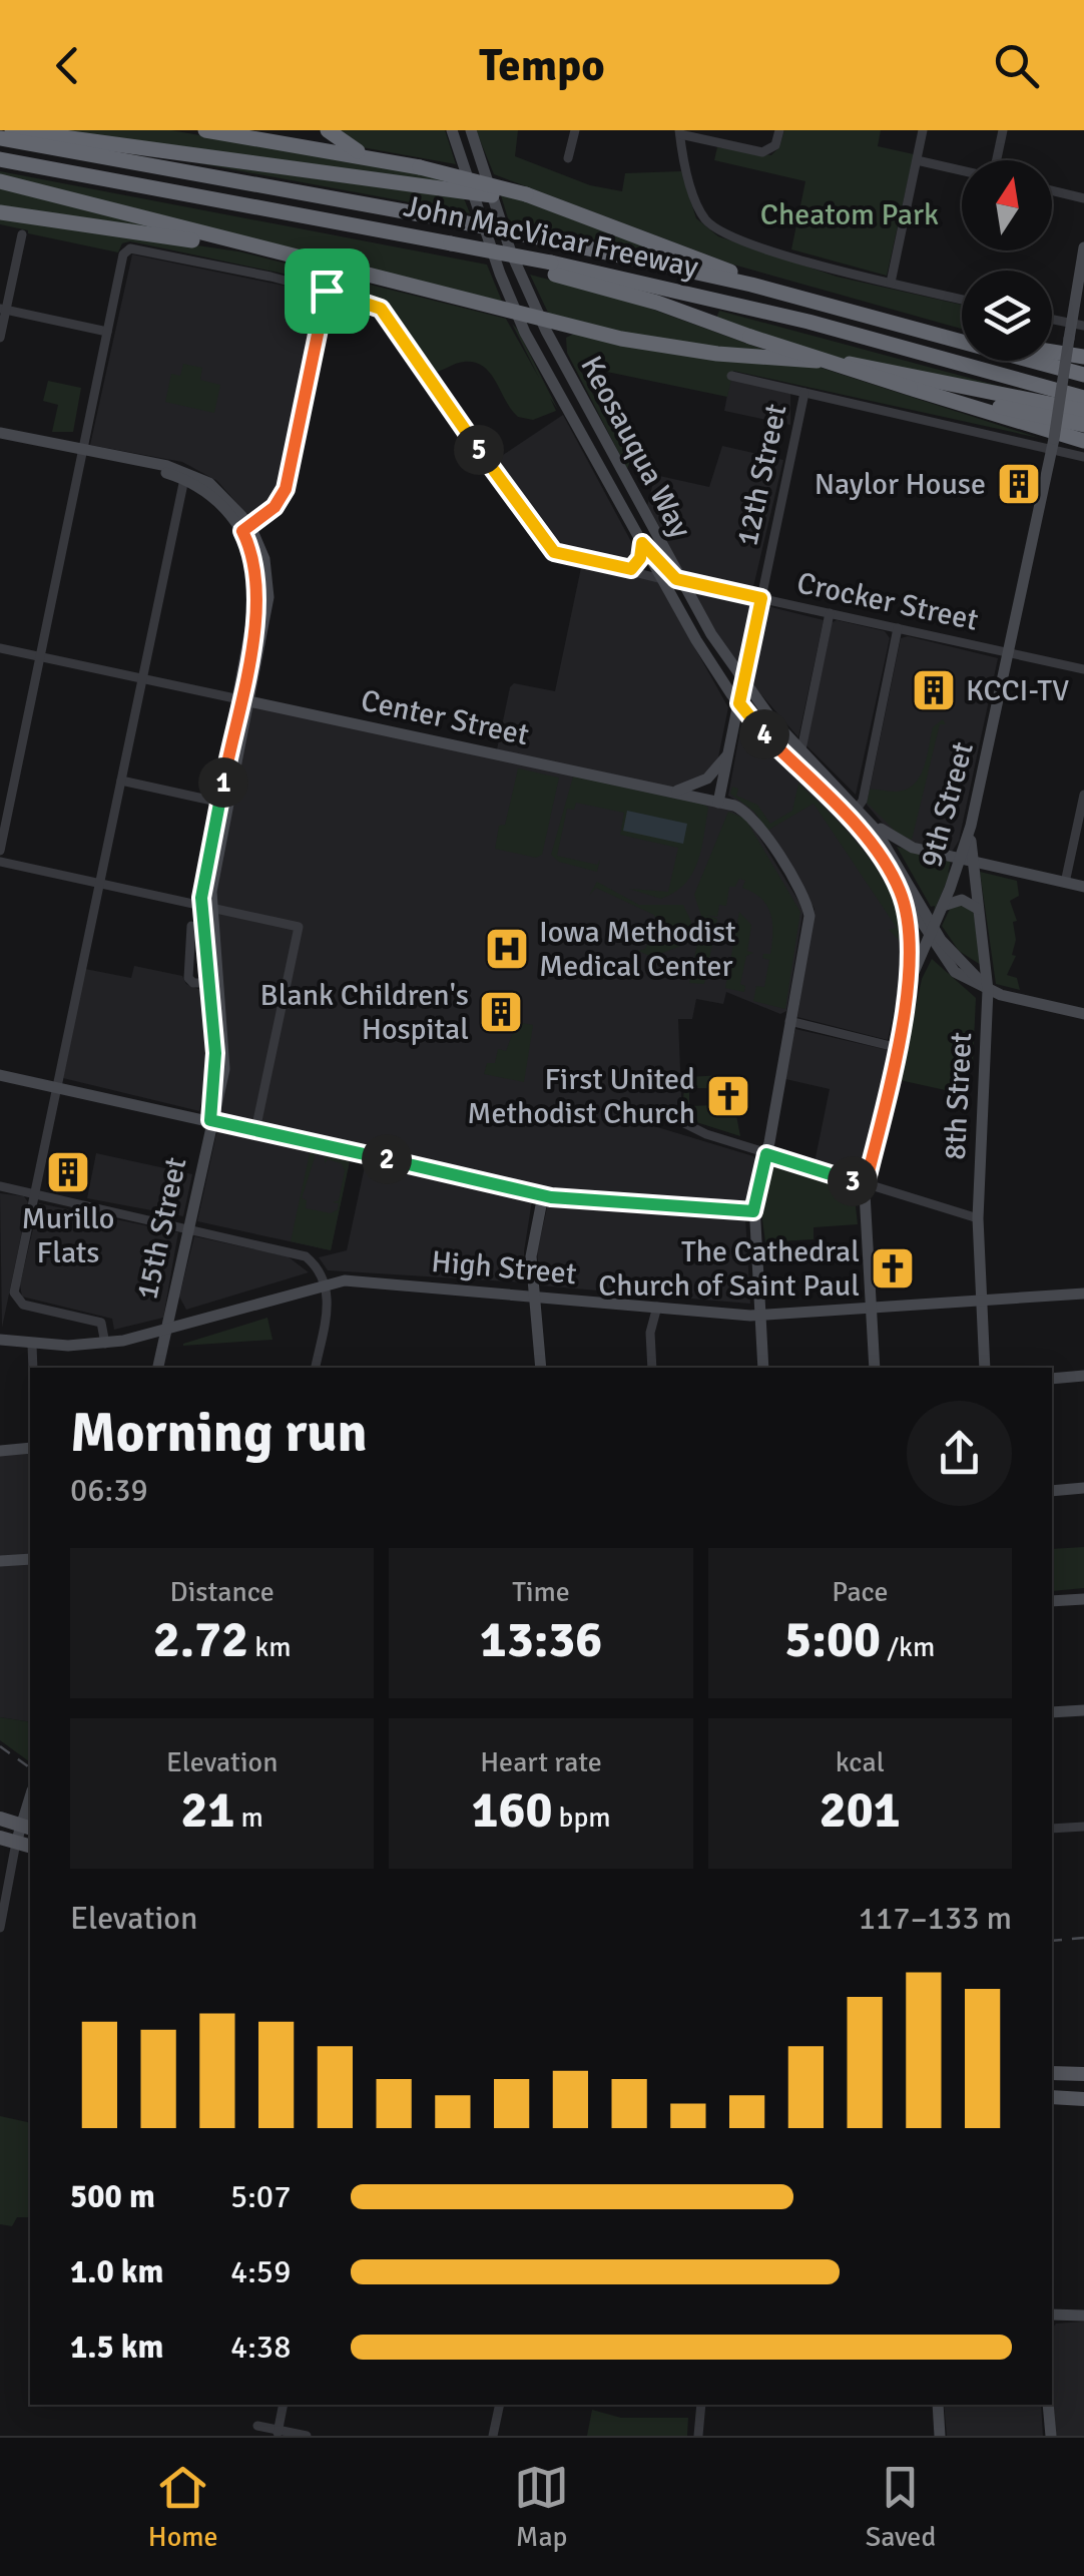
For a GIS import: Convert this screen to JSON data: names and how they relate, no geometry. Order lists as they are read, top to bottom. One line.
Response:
{"streets":{"highway":["John MacVicar Freeway"],"main road":["Keosauqua Way","12th Street","Center Street","9th Street","8th Street","15th Street","High Street"],"street":["Crocker Street"]},"crossings":[["Keosauqua Way","12th Street"],["Keosauqua Way","Crocker Street"],["Keosauqua Way","9th Street"],["Keosauqua Way","8th Street"],["12th Street","Crocker Street"],["12th Street","Center Street"],["Crocker Street","9th Street"],["Center Street","15th Street"],["9th Street","8th Street"],["9th Street","High Street"],["8th Street","High Street"],["15th Street","High Street"]],"parks":["Cheatom Park"],"places":{"building":["Naylor House","KCCI-TV","Blank Children's Hospital","Murillo Flats"],"hospital":["Iowa Methodist Medical Center"],"church":["First United Methodist Church","The Cathedral Church of Saint Paul"]},"north":"top","page":{"header":"Tempo","pins":["5","4","1","2","3"],"heading":["Morning run","06:39"],"stats":[["Distance","2.72 km"],["Time","13:36"],["Pace","5:00 /km"],["Elevation","21 m"],["Heart rate","160 bpm"],["kcal","201"]],"chart":["Elevation","117–133 m"],"list":[{"name":"500 m","note":"5:07"},{"name":"1.0 km","note":"4:59"},{"name":"1.5 km","note":"4:38"}],"tabs":["Home","Map","Saved"]}}
